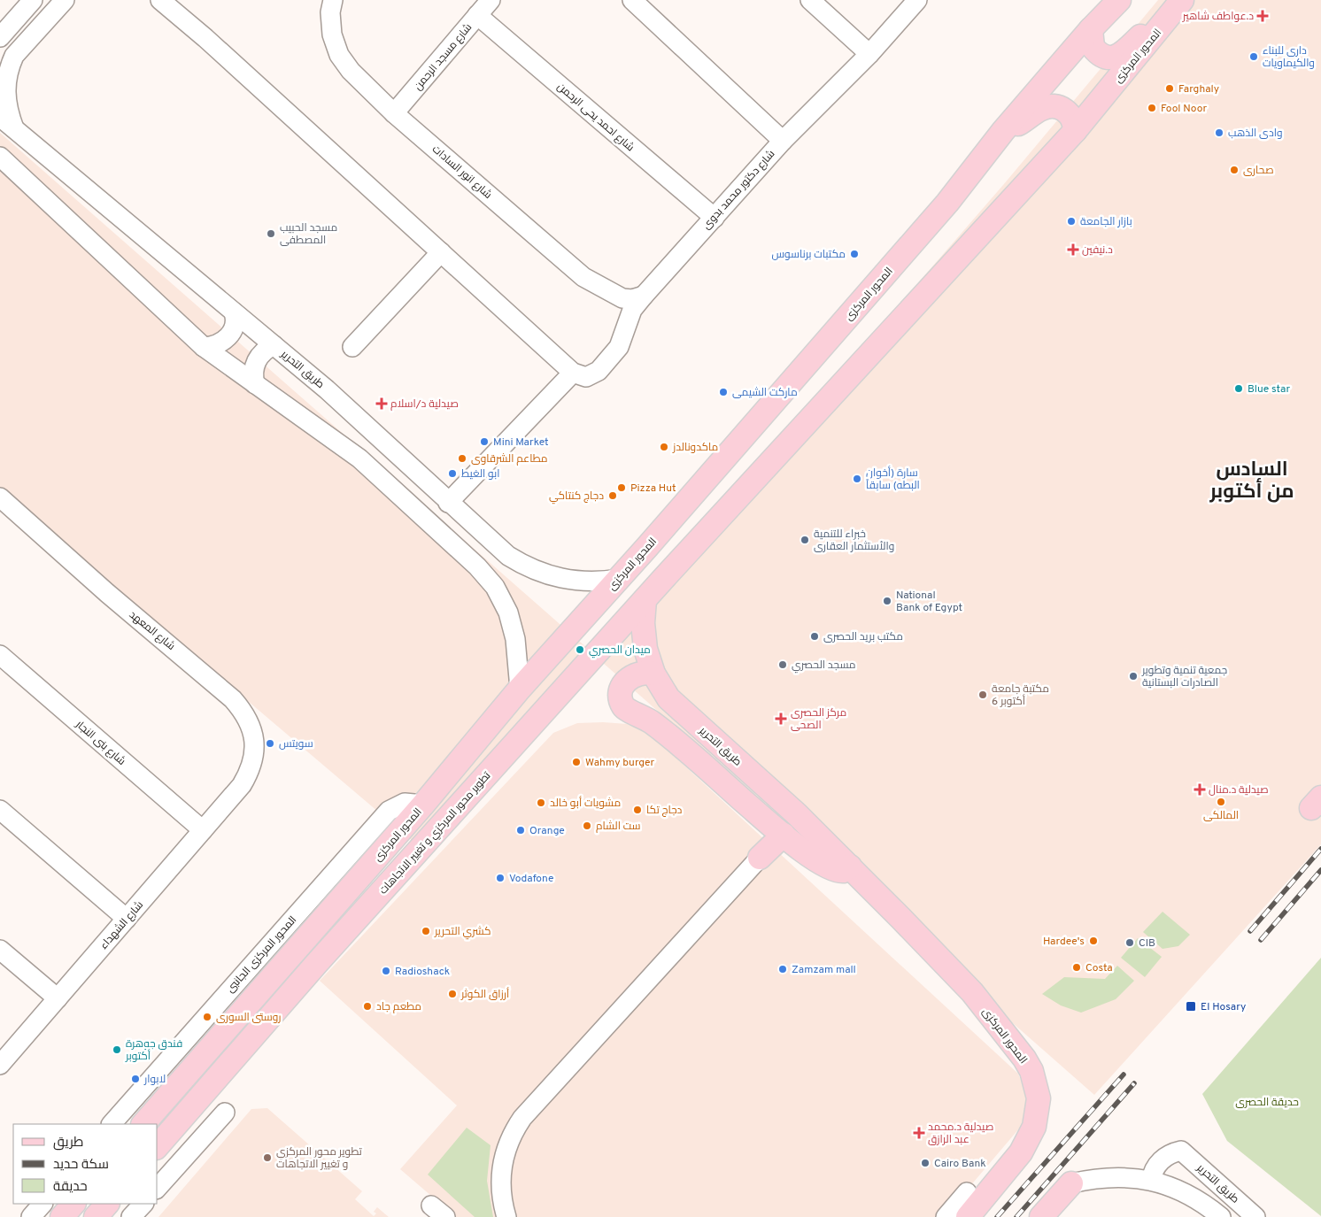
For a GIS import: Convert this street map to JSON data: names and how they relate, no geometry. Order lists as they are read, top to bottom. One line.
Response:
{"streets":{"main road":["المحور المركزى","طريق التحرير","تطوير محور المركزي و تغيير الاتجاهات"],"street":["شارع مسجد الرحمن","شارع احمد يحى الرحمن","شارع انور السادات","شارع دكتور محمد بدوى","شارع المعهد","شارع بنى النجار","شارع الشهداء","المحور المركزى الجانبى"]},"crossings":[["المحور المركزى","طريق التحرير"],["المحور المركزى","تطوير محور المركزي و تغيير الاتجاهات"],["المحور المركزى","المحور المركزى الجانبى"],["شارع مسجد الرحمن","شارع احمد يحى الرحمن"],["شارع مسجد الرحمن","شارع انور السادات"],["شارع احمد يحى الرحمن","شارع دكتور محمد بدوى"],["شارع انور السادات","شارع دكتور محمد بدوى"],["طريق التحرير","تطوير محور المركزي و تغيير الاتجاهات"],["شارع المعهد","شارع الشهداء"],["شارع بنى النجار","شارع الشهداء"]],"districts":["السادس من أكتوبر"],"parks":["حديقة الحصرى"],"places":{"health":["د.عواطف شاهير","د.نيفين","صيدلية د/اسلام","مركز الحصرى الصحى","صيدلية د.منال","صيدلية د.محمد عبد الرازق"],"other":["دارى للبناء والكيماويات","Farghaly","Fool Noor","وادى الذهب","صحارى","بازار الجامعة","مسجد الحبيب المصطفى","مكتبات برناسوس","Blue star","ماركت الشيمى","Mini Market","ماكدونالدز","مطاعم الشرقاوى","ابو الغيط","سارة (أخوان البطه) سابقاً","Pizza Hut","دجاج كنتاكي","خبراء للتنمية والأستثمار العقارى","National Bank of Egypt","مكتب بريد الحصرى","ميدان الحصري","مسجد الحصري","جمعية تنمية وتطوير الصادرات البستانية","مكتبة جامعة 6 أكتوبر","سويتس","Wahmy burger","المالكى","مشويات أبو خالد","دجاج تكا","ست الشام","Orange","Vodafone","كشري التحرير","Hardee's","CIB","Costa","Zamzam mall","Radioshack","أرزاق الكوثر","مطعم جاد","روستى السورى","فندق جوهرة أكتوبر","لابوار","تطوير محور المركزي و تغيير الاتجاهات","Cairo Bank"],"transit":["El Hosary"]},"legend":["طريق","سكة حديد","حديقة"]}
